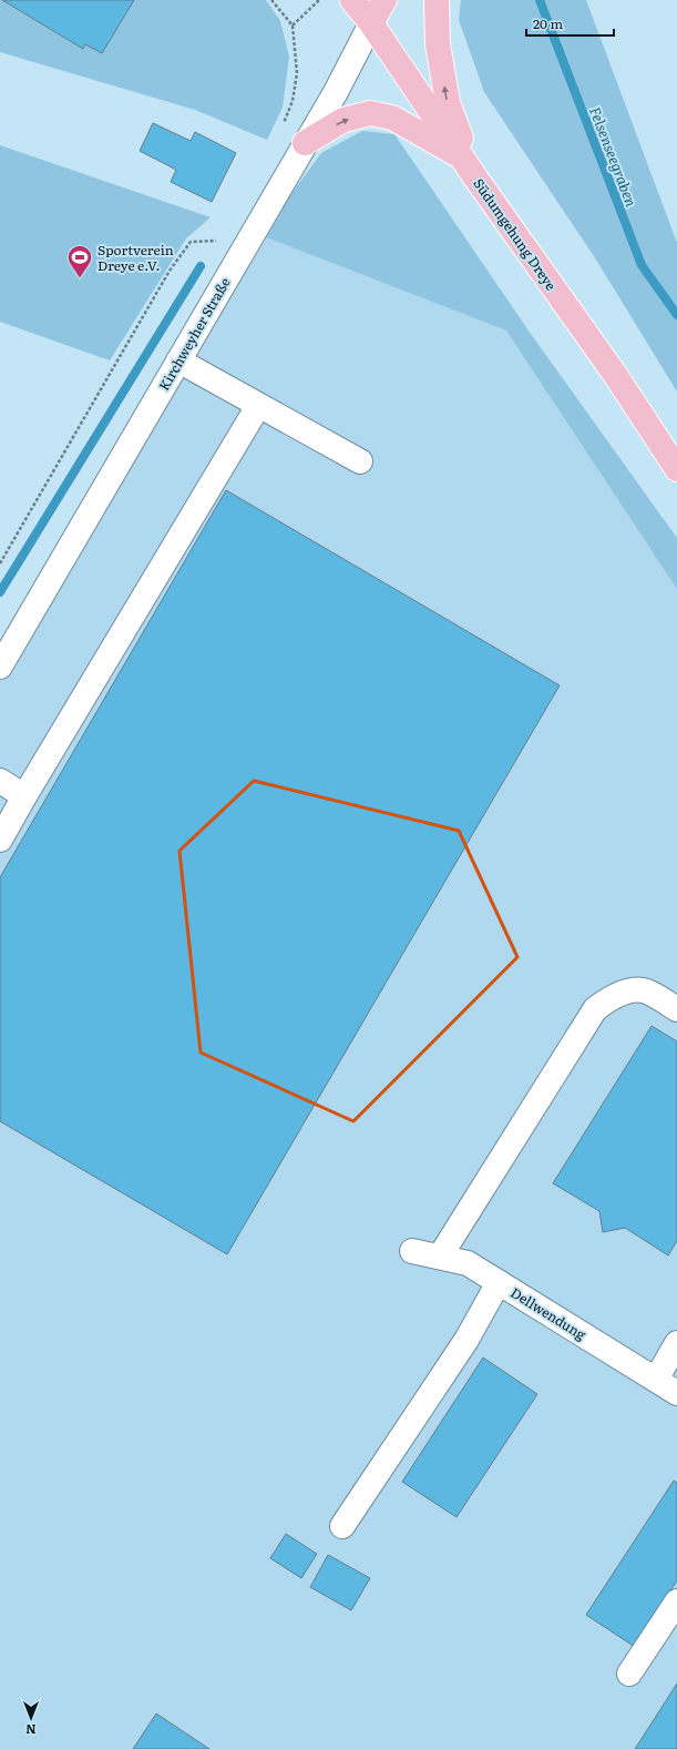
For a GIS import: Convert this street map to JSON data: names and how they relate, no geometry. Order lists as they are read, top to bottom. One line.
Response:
{"streets":{"main road":["Südumgehung Dreye","Kirchweyher Straße"],"street":["Dellwendung"]},"crossings":[["Südumgehung Dreye","Kirchweyher Straße"]],"water":["Felsenseegraben"],"places":{"sports":["Sportverein Dreye e.V."]},"scale_bar":"20 m","north":"bottom"}
